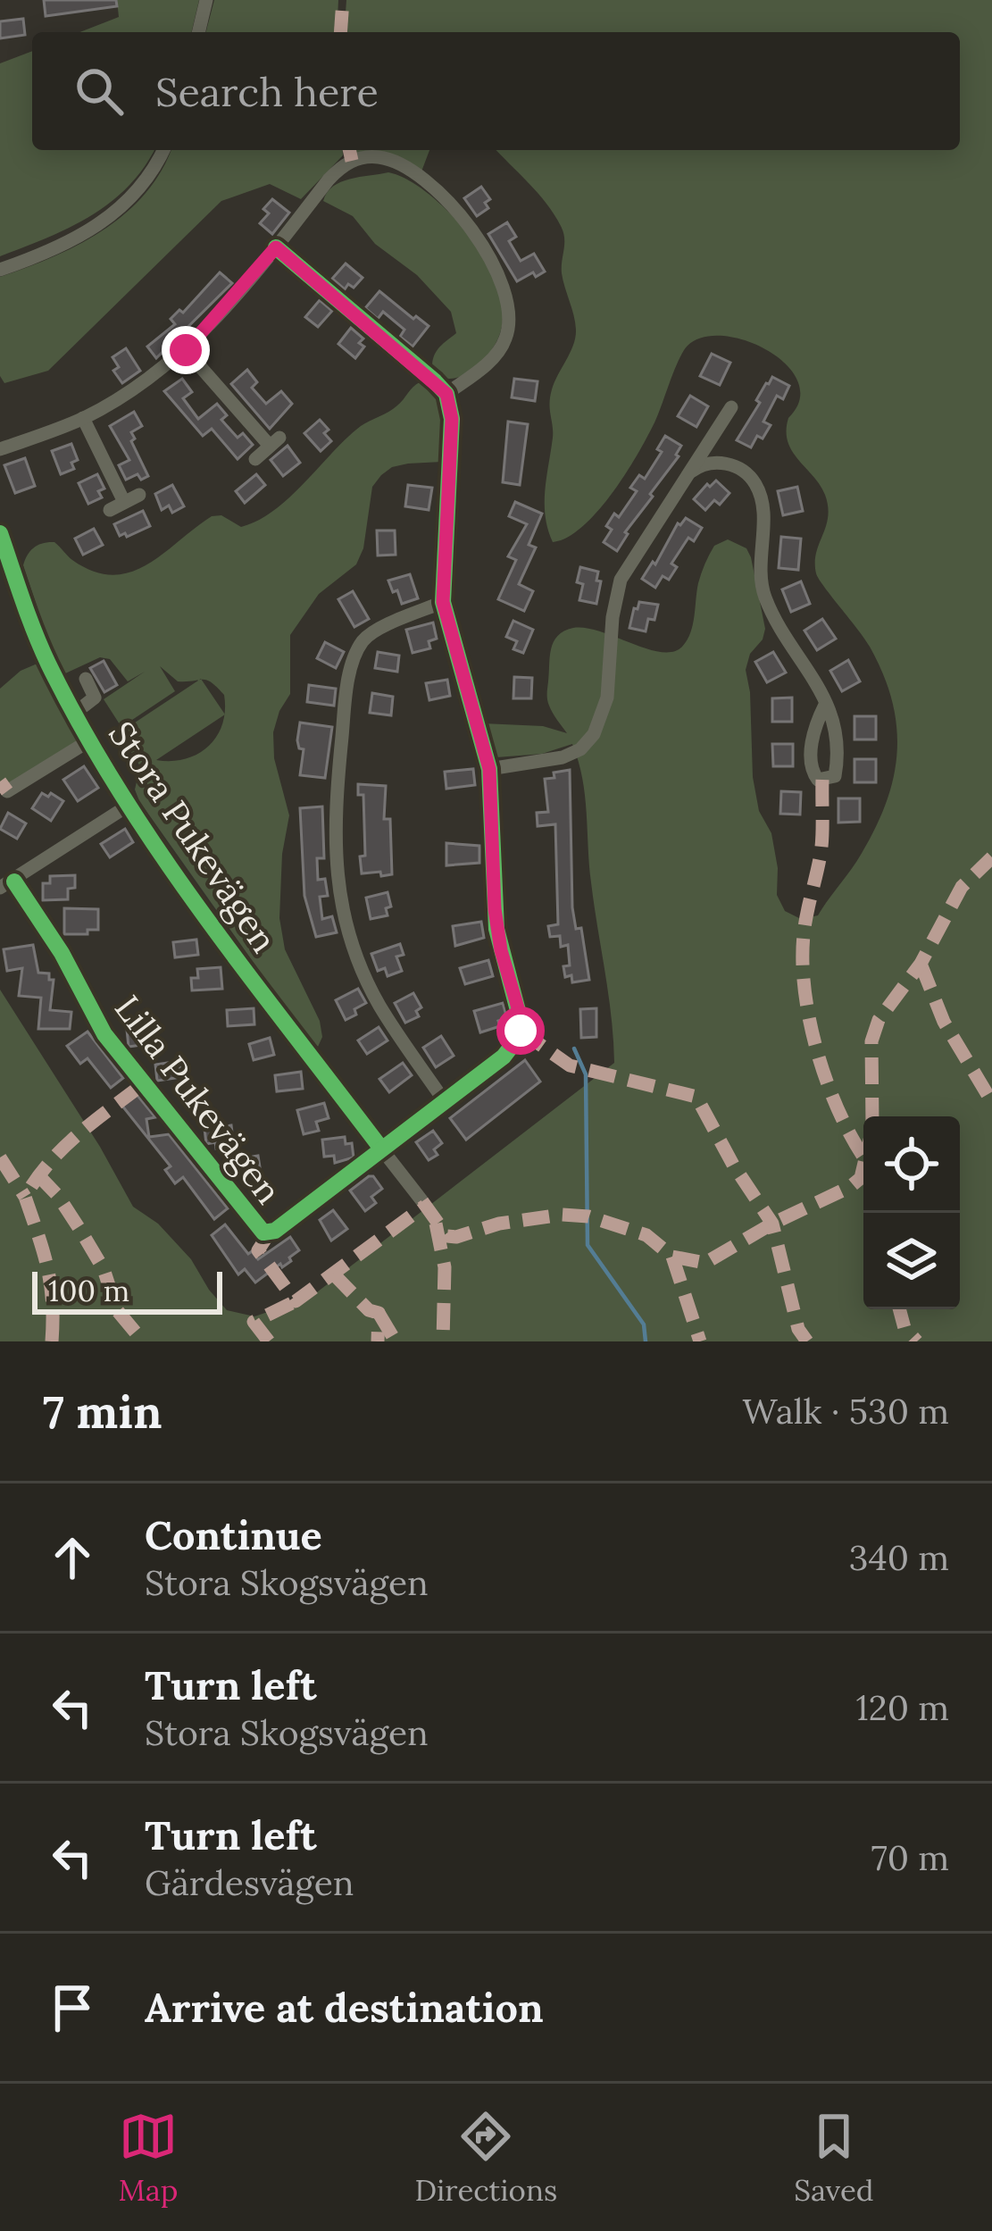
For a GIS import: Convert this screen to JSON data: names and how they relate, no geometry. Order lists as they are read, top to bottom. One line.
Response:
{"streets":{"street":["Stora Pukevägen","Lilla Pukevägen"]},"crossings":[["Stora Pukevägen","Lilla Pukevägen"]],"scale_bar":"100 m","page":{"search":"Search here","scale":"100 m","heading":["7 min","Walk · 530 m"],"list":[["Continue","Stora Skogsvägen","340 m"],["Turn left","Stora Skogsvägen","120 m"],["Turn left","Gärdesvägen","70 m"],"Arrive at destination"],"nav":["Map","Directions","Saved"]}}
